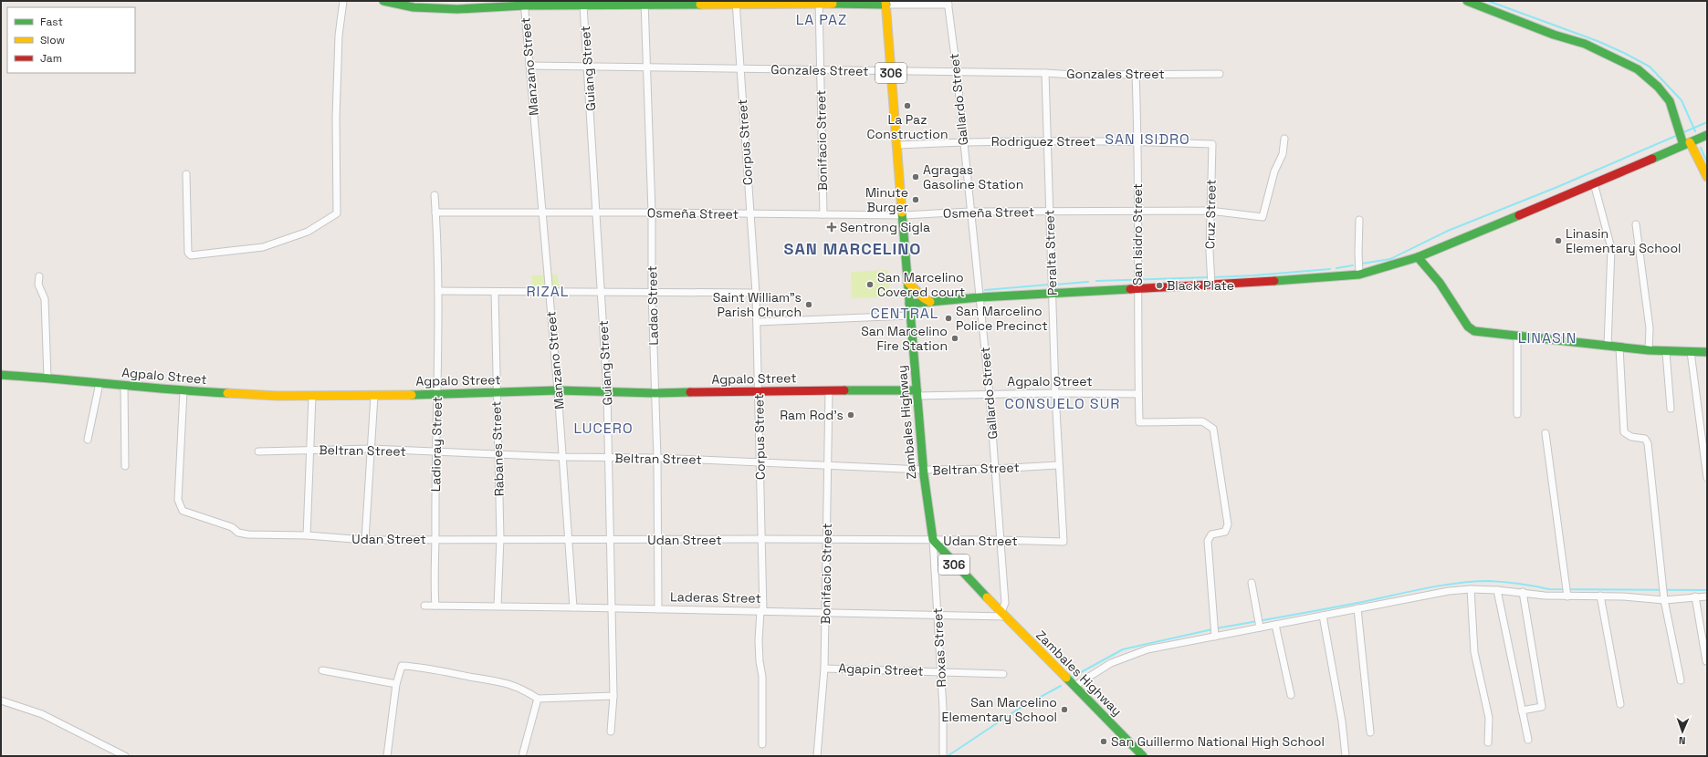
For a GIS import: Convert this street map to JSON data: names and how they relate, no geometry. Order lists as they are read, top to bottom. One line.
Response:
{"streets":{"street":["Manzano Street","Guiang Street","Gonzales Street","306","Gallardo Street","Bonifacio Street","Rodriguez Street","Corpus Street","Osmeña Street","Cruz Street","San Isidro Street","Peralta Street","Ladao Street","Agpalo Street","Zambales Highway","Ladioray Street","Rabanes Street","Beltran Street","Udan Street","Laderas Street","Roxas Street","Agapin Street"]},"crossings":[["Manzano Street","Gonzales Street"],["Manzano Street","Osmeña Street"],["Manzano Street","Agpalo Street"],["Manzano Street","Beltran Street"],["Manzano Street","Udan Street"],["Manzano Street","Laderas Street"],["Guiang Street","Gonzales Street"],["Guiang Street","Osmeña Street"],["Guiang Street","Agpalo Street"],["Guiang Street","Beltran Street"],["Guiang Street","Udan Street"],["Guiang Street","Laderas Street"],["Gonzales Street","Gallardo Street"],["Gonzales Street","Bonifacio Street"],["Gonzales Street","Corpus Street"],["Gonzales Street","San Isidro Street"],["Gonzales Street","Peralta Street"],["Gonzales Street","Ladao Street"],["Gonzales Street","Zambales Highway"],["Gallardo Street","Rodriguez Street"],["Gallardo Street","Osmeña Street"],["Gallardo Street","Agpalo Street"],["Gallardo Street","Zambales Highway"],["Gallardo Street","Beltran Street"],["Gallardo Street","Udan Street"],["Gallardo Street","Laderas Street"],["Bonifacio Street","Osmeña Street"],["Bonifacio Street","Agpalo Street"],["Bonifacio Street","Beltran Street"],["Bonifacio Street","Udan Street"],["Bonifacio Street","Laderas Street"],["Bonifacio Street","Agapin Street"],["Rodriguez Street","Cruz Street"],["Rodriguez Street","San Isidro Street"],["Rodriguez Street","Peralta Street"],["Rodriguez Street","Zambales Highway"],["Corpus Street","Osmeña Street"],["Corpus Street","Agpalo Street"],["Corpus Street","Beltran Street"],["Corpus Street","Udan Street"],["Corpus Street","Laderas Street"],["Osmeña Street","Cruz Street"],["Osmeña Street","San Isidro Street"],["Osmeña Street","Peralta Street"],["Osmeña Street","Ladao Street"],["Osmeña Street","Zambales Highway"],["Osmeña Street","Ladioray Street"],["San Isidro Street","Agpalo Street"],["Peralta Street","Agpalo Street"],["Peralta Street","Beltran Street"],["Peralta Street","Udan Street"],["Ladao Street","Agpalo Street"],["Ladao Street","Beltran Street"],["Ladao Street","Udan Street"],["Ladao Street","Laderas Street"],["Agpalo Street","Zambales Highway"],["Agpalo Street","Ladioray Street"],["Agpalo Street","Rabanes Street"],["Agpalo Street","Udan Street"],["Zambales Highway","Beltran Street"],["Zambales Highway","Udan Street"],["Zambales Highway","Laderas Street"],["Zambales Highway","Roxas Street"],["Ladioray Street","Beltran Street"],["Ladioray Street","Udan Street"],["Ladioray Street","Laderas Street"],["Rabanes Street","Beltran Street"],["Rabanes Street","Udan Street"],["Rabanes Street","Laderas Street"],["Udan Street","Roxas Street"],["Laderas Street","Roxas Street"],["Roxas Street","Agapin Street"]],"districts":["LA PAZ","SAN ISIDRO","SAN MARCELINO","RIZAL","CENTRAL","LINASIN","CONSUELO SUR","LUCERO"],"places":{"other":["La Paz Construction","Agragas Gasoline Station","Minute Burger","Linasin Elementary School","San Marcelino Covered court","Black Plate","Saint William\"s Parish Church","San Marcelino Police Precinct","San Marcelino Fire Station","Ram Rod's","San Marcelino Elementary School","San Guillermo National High School"],"health":["Sentrong Sigla"]},"legend":["Fast","Slow","Jam"],"north":"bottom"}
